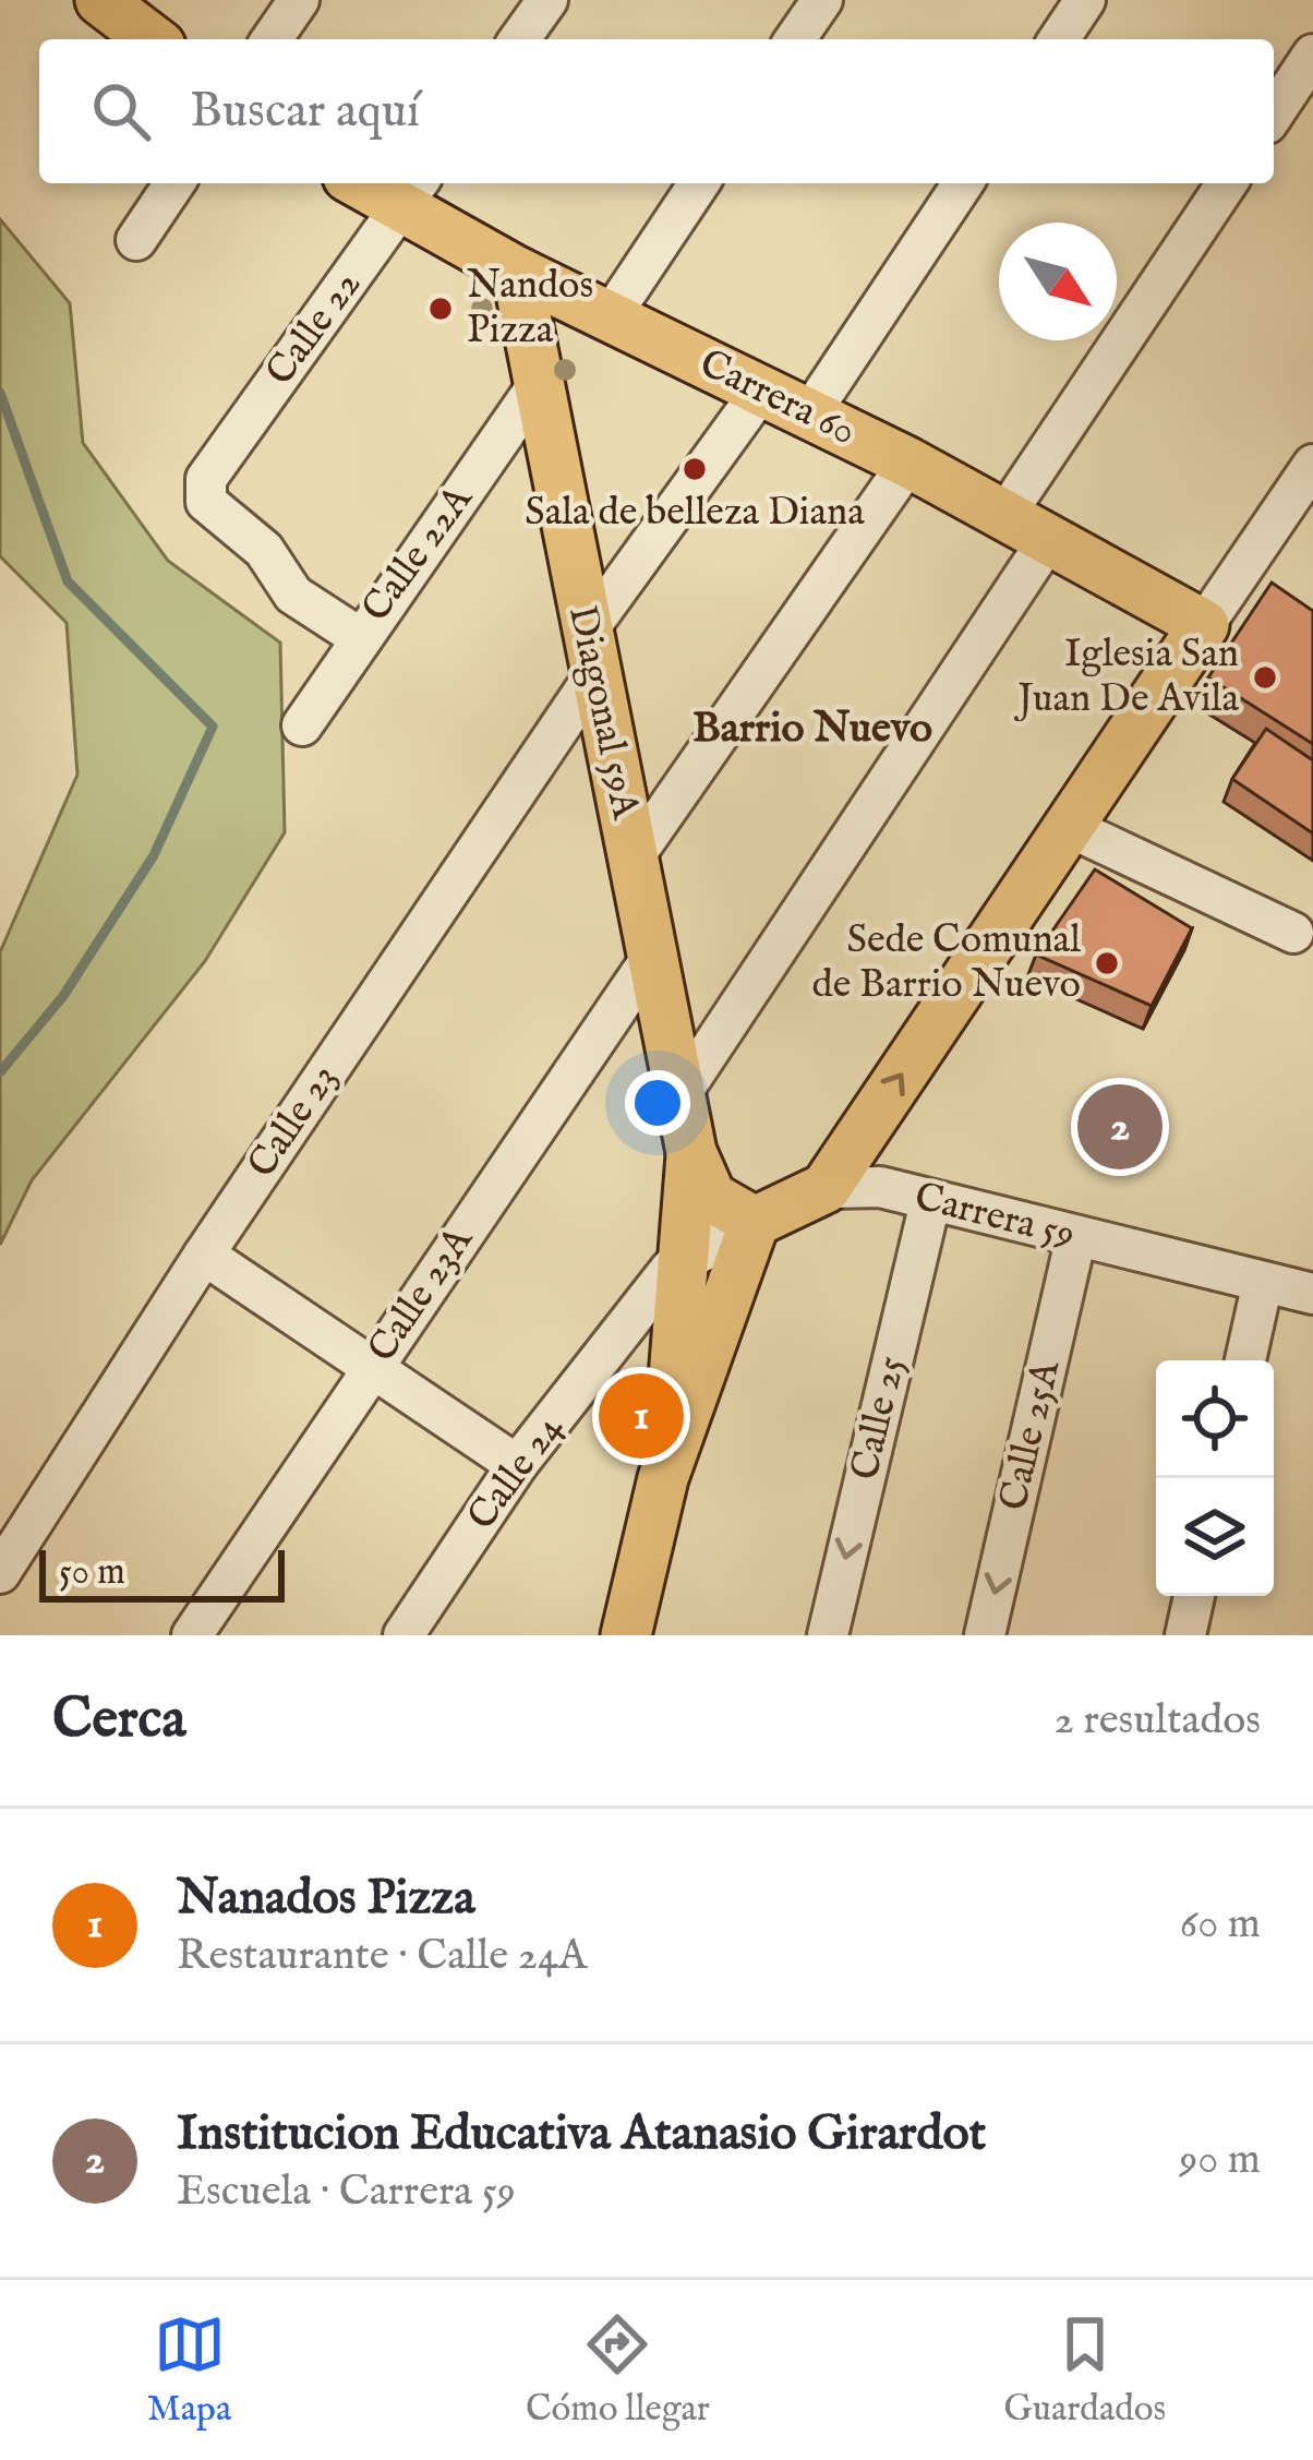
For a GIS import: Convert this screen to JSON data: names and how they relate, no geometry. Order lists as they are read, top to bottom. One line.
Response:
{"streets":{"main road":["Carrera 60","Diagonal 59A","Carrera 59"],"street":["Calle 22","Calle 22A","Calle 23","Calle 23A","Calle 25","Calle 25A","Calle 24"]},"crossings":[["Calle 22","Carrera 60"],["Calle 22","Calle 22A"],["Carrera 60","Diagonal 59A"],["Carrera 60","Calle 23"],["Calle 22A","Diagonal 59A"],["Diagonal 59A","Calle 23"],["Diagonal 59A","Carrera 59"],["Diagonal 59A","Calle 23A"],["Diagonal 59A","Calle 24"],["Carrera 59","Calle 25"],["Carrera 59","Calle 25A"],["Carrera 59","Calle 24"]],"one_way":["Calle 25","Calle 25A"],"districts":["Barrio Nuevo"],"places":["Nandos Pizza","Sala de belleza Diana","Iglesia San Juan De Avila","Sede Comunal de Barrio Nuevo"],"scale_bar":"50 m","north":"bottom right","page":{"search":"Buscar aquí","pins":["2","1"],"scale":"50 m","heading":["Cerca","2 resultados"],"list":[{"mark":"1","name":"Nanados Pizza","note":"Restaurante · Calle 24A","value":"60 m"},{"mark":"2","name":"Institucion Educativa Atanasio Girardot","note":"Escuela · Carrera 59","value":"90 m"}],"nav":["Mapa","Cómo llegar","Guardados"]}}
